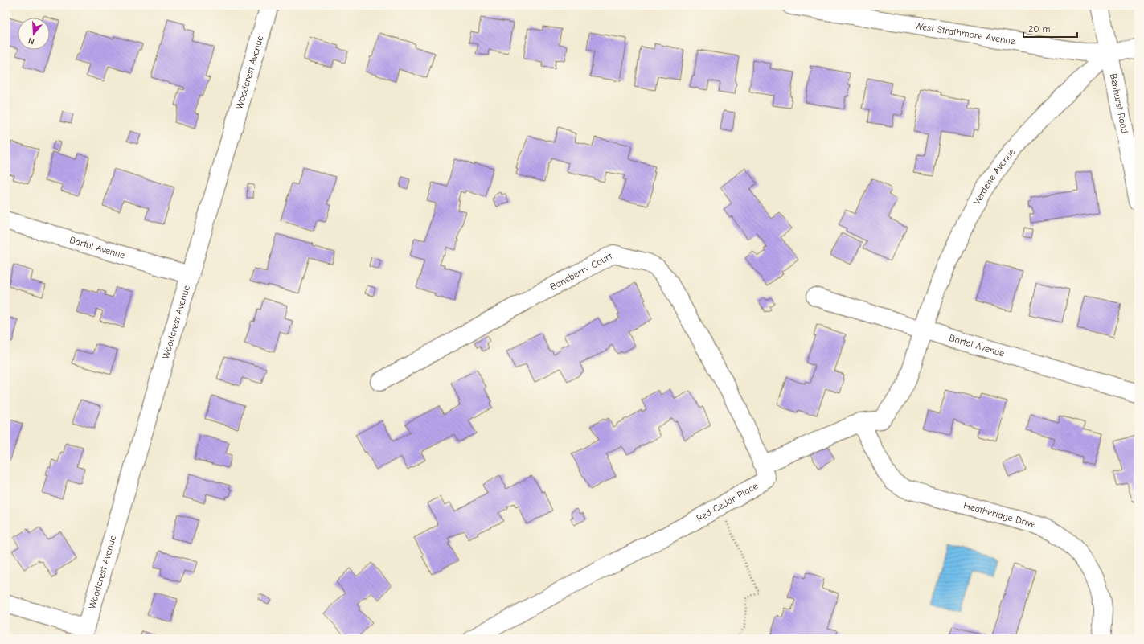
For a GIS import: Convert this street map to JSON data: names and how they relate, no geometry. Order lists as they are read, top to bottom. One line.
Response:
{"streets":{"street":["West Strathmore Avenue","Woodcrest Avenue","Benhurst Road","Verdene Avenue","Bartol Avenue","Baneberry Court","Red Cedar Place","Heatheridge Drive"]},"crossings":[["West Strathmore Avenue","Benhurst Road"],["West Strathmore Avenue","Verdene Avenue"],["Woodcrest Avenue","Bartol Avenue"],["Benhurst Road","Verdene Avenue"],["Verdene Avenue","Bartol Avenue"],["Baneberry Court","Red Cedar Place"]],"scale_bar":"20 m","north":"bottom"}
